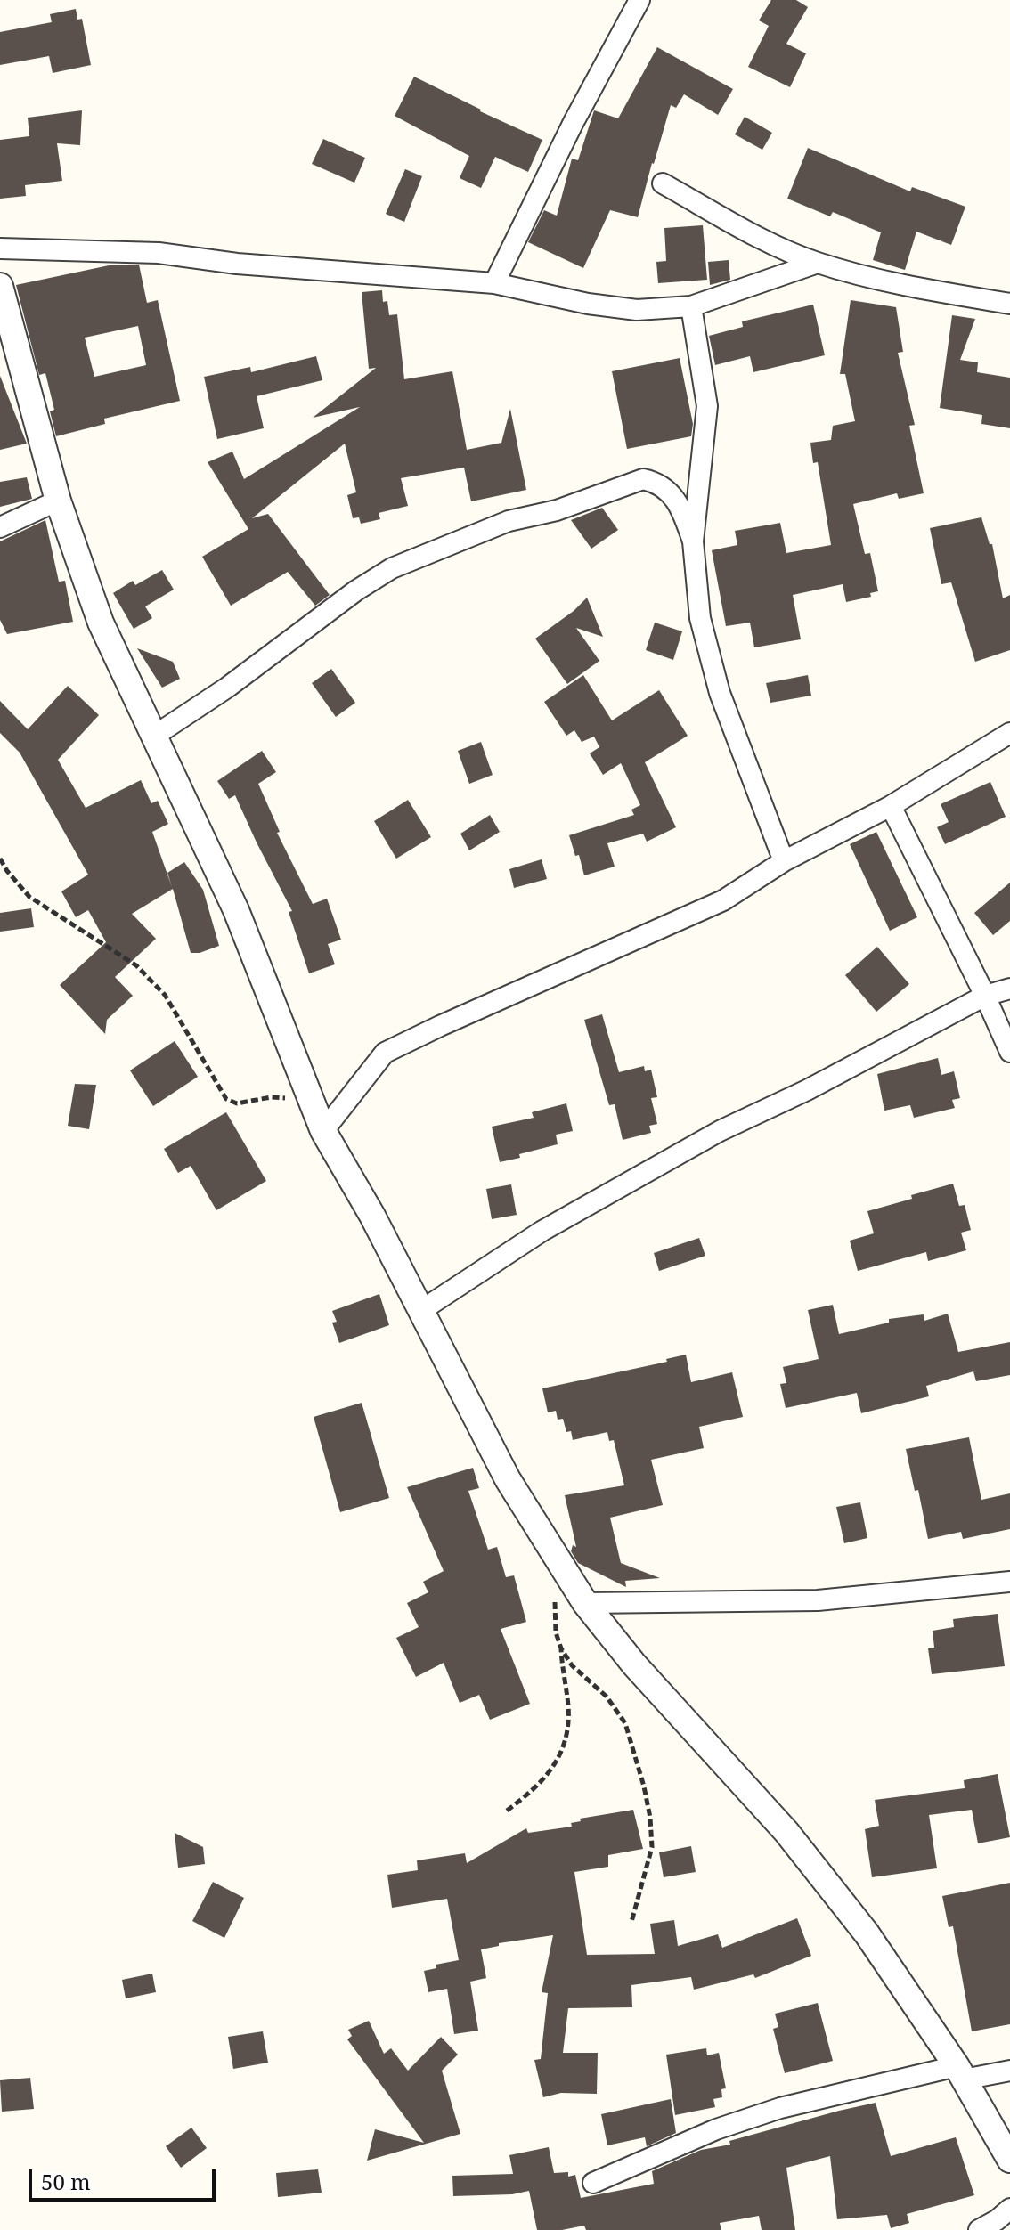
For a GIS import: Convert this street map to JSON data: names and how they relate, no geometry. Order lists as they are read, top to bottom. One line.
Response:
{"scale_bar":"50 m"}
